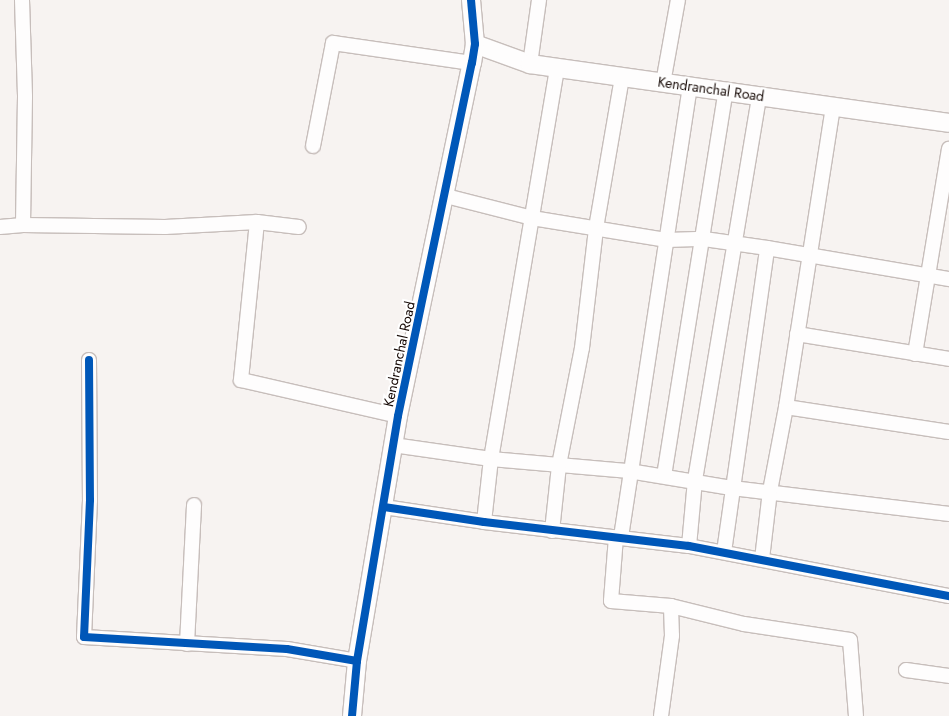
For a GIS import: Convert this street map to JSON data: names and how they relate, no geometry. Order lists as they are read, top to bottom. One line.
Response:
{"streets":{"street":["Kendranchal Road"]}}
